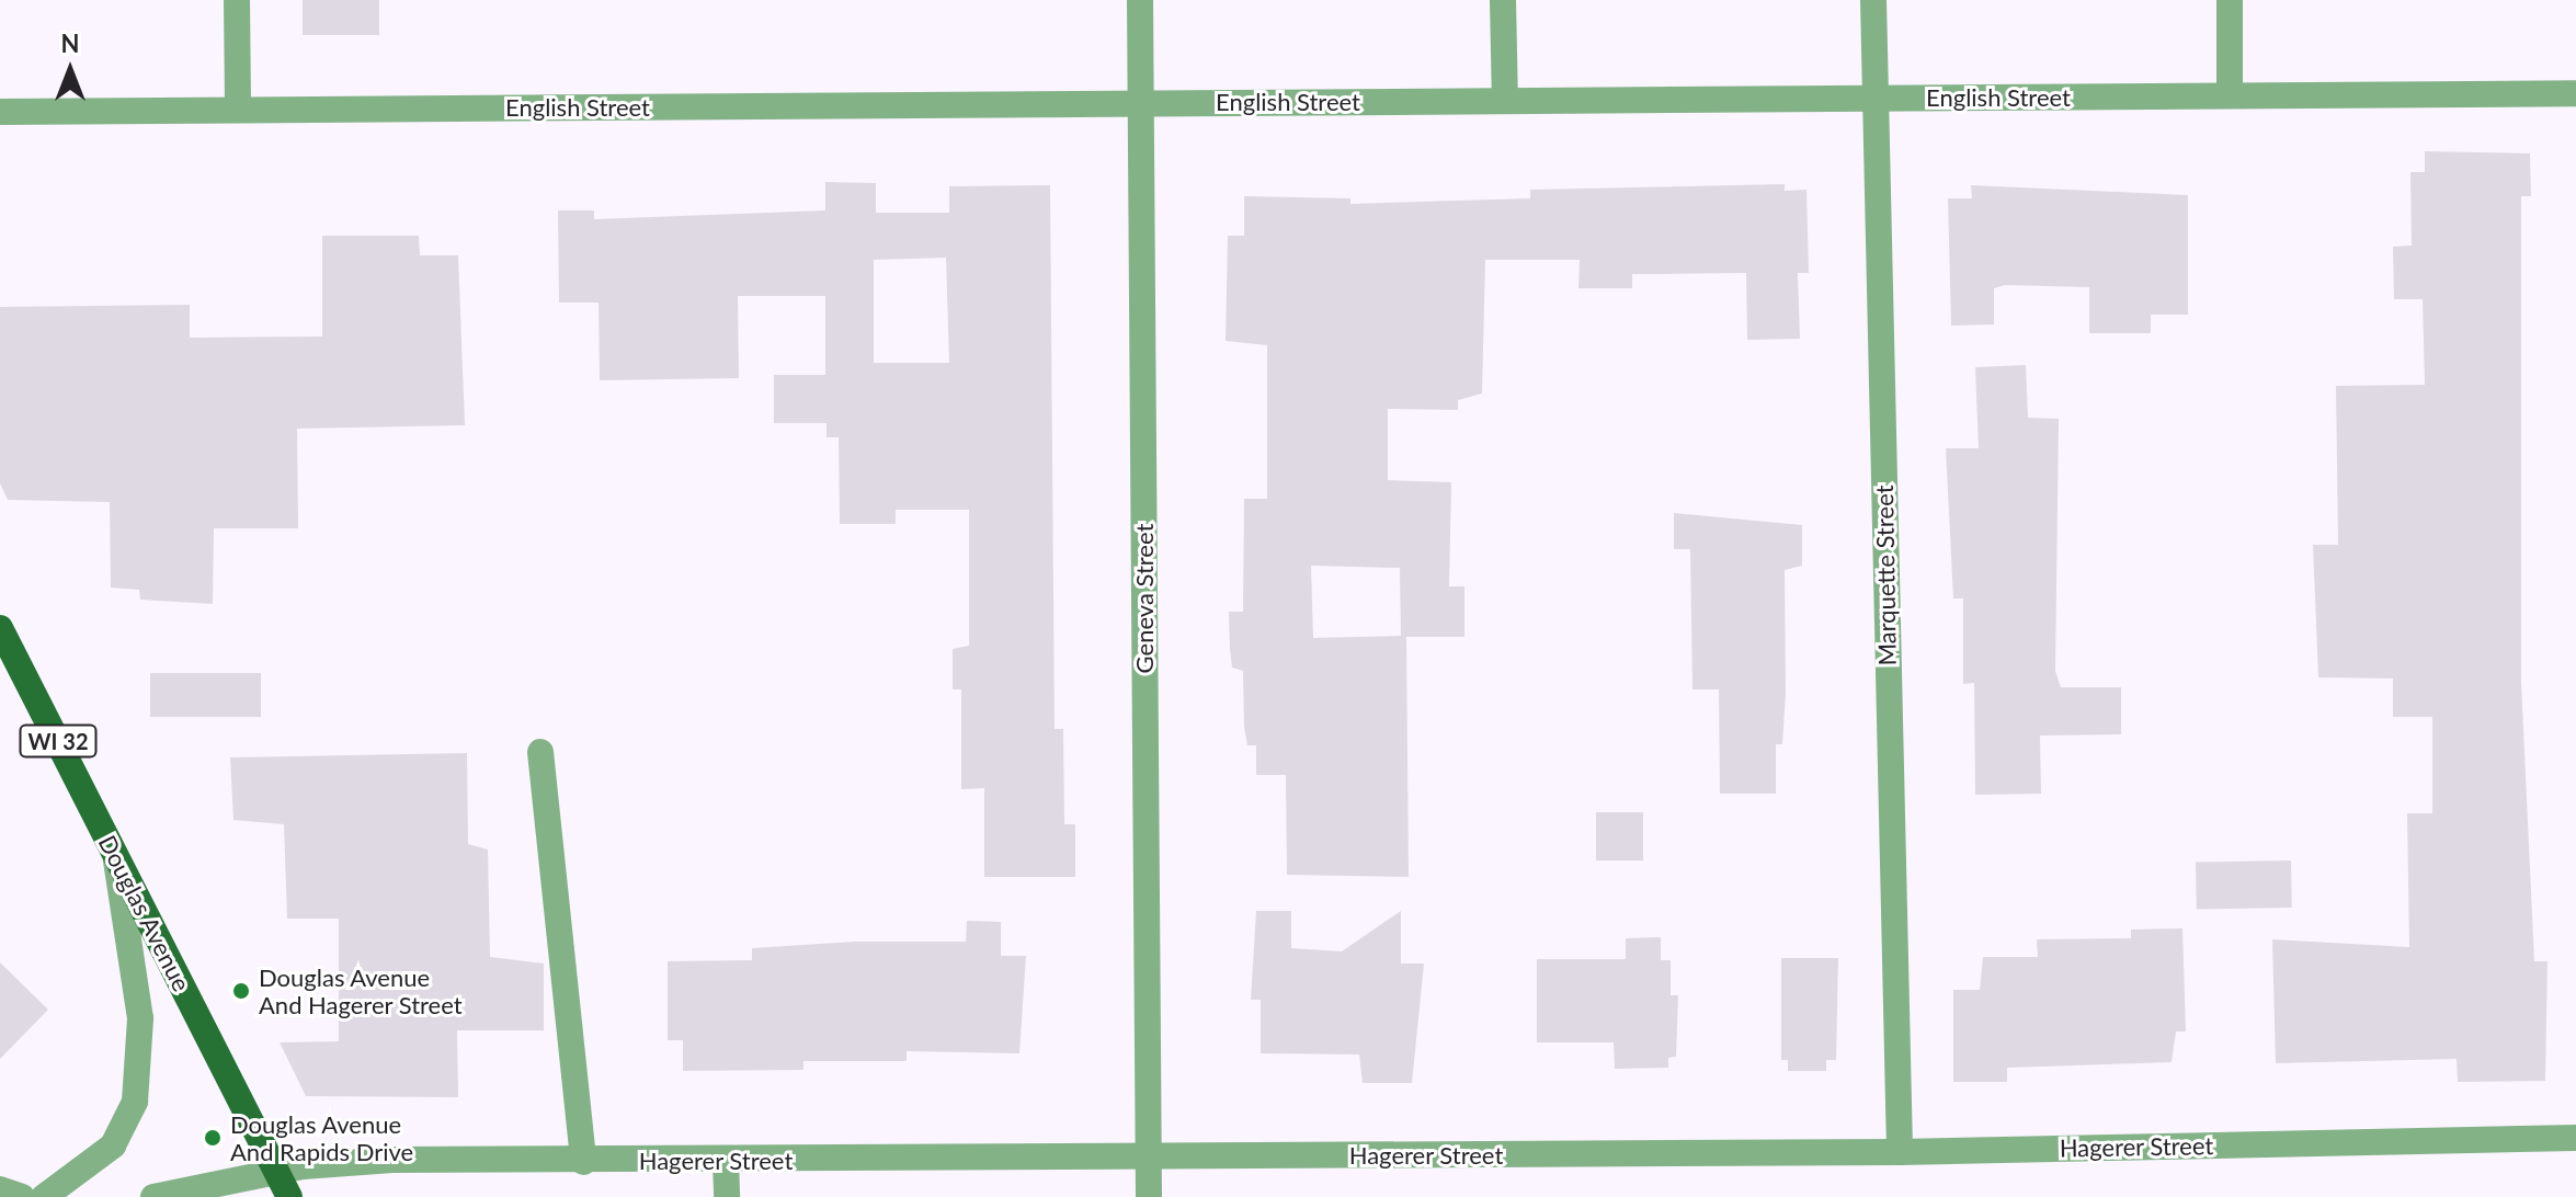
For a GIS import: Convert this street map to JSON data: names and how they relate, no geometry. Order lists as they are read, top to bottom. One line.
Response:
{"streets":{"main road":["WI 32","Douglas Avenue"],"street":["English Street","Marquette Street","Geneva Street","Hagerer Street"]},"crossings":[["English Street","Marquette Street"],["English Street","Geneva Street"],["Marquette Street","Hagerer Street"],["Geneva Street","Hagerer Street"],["Douglas Avenue","Hagerer Street"]],"places":["Douglas Avenue And Hagerer Street","Douglas Avenue And Rapids Drive"],"north":"top"}
